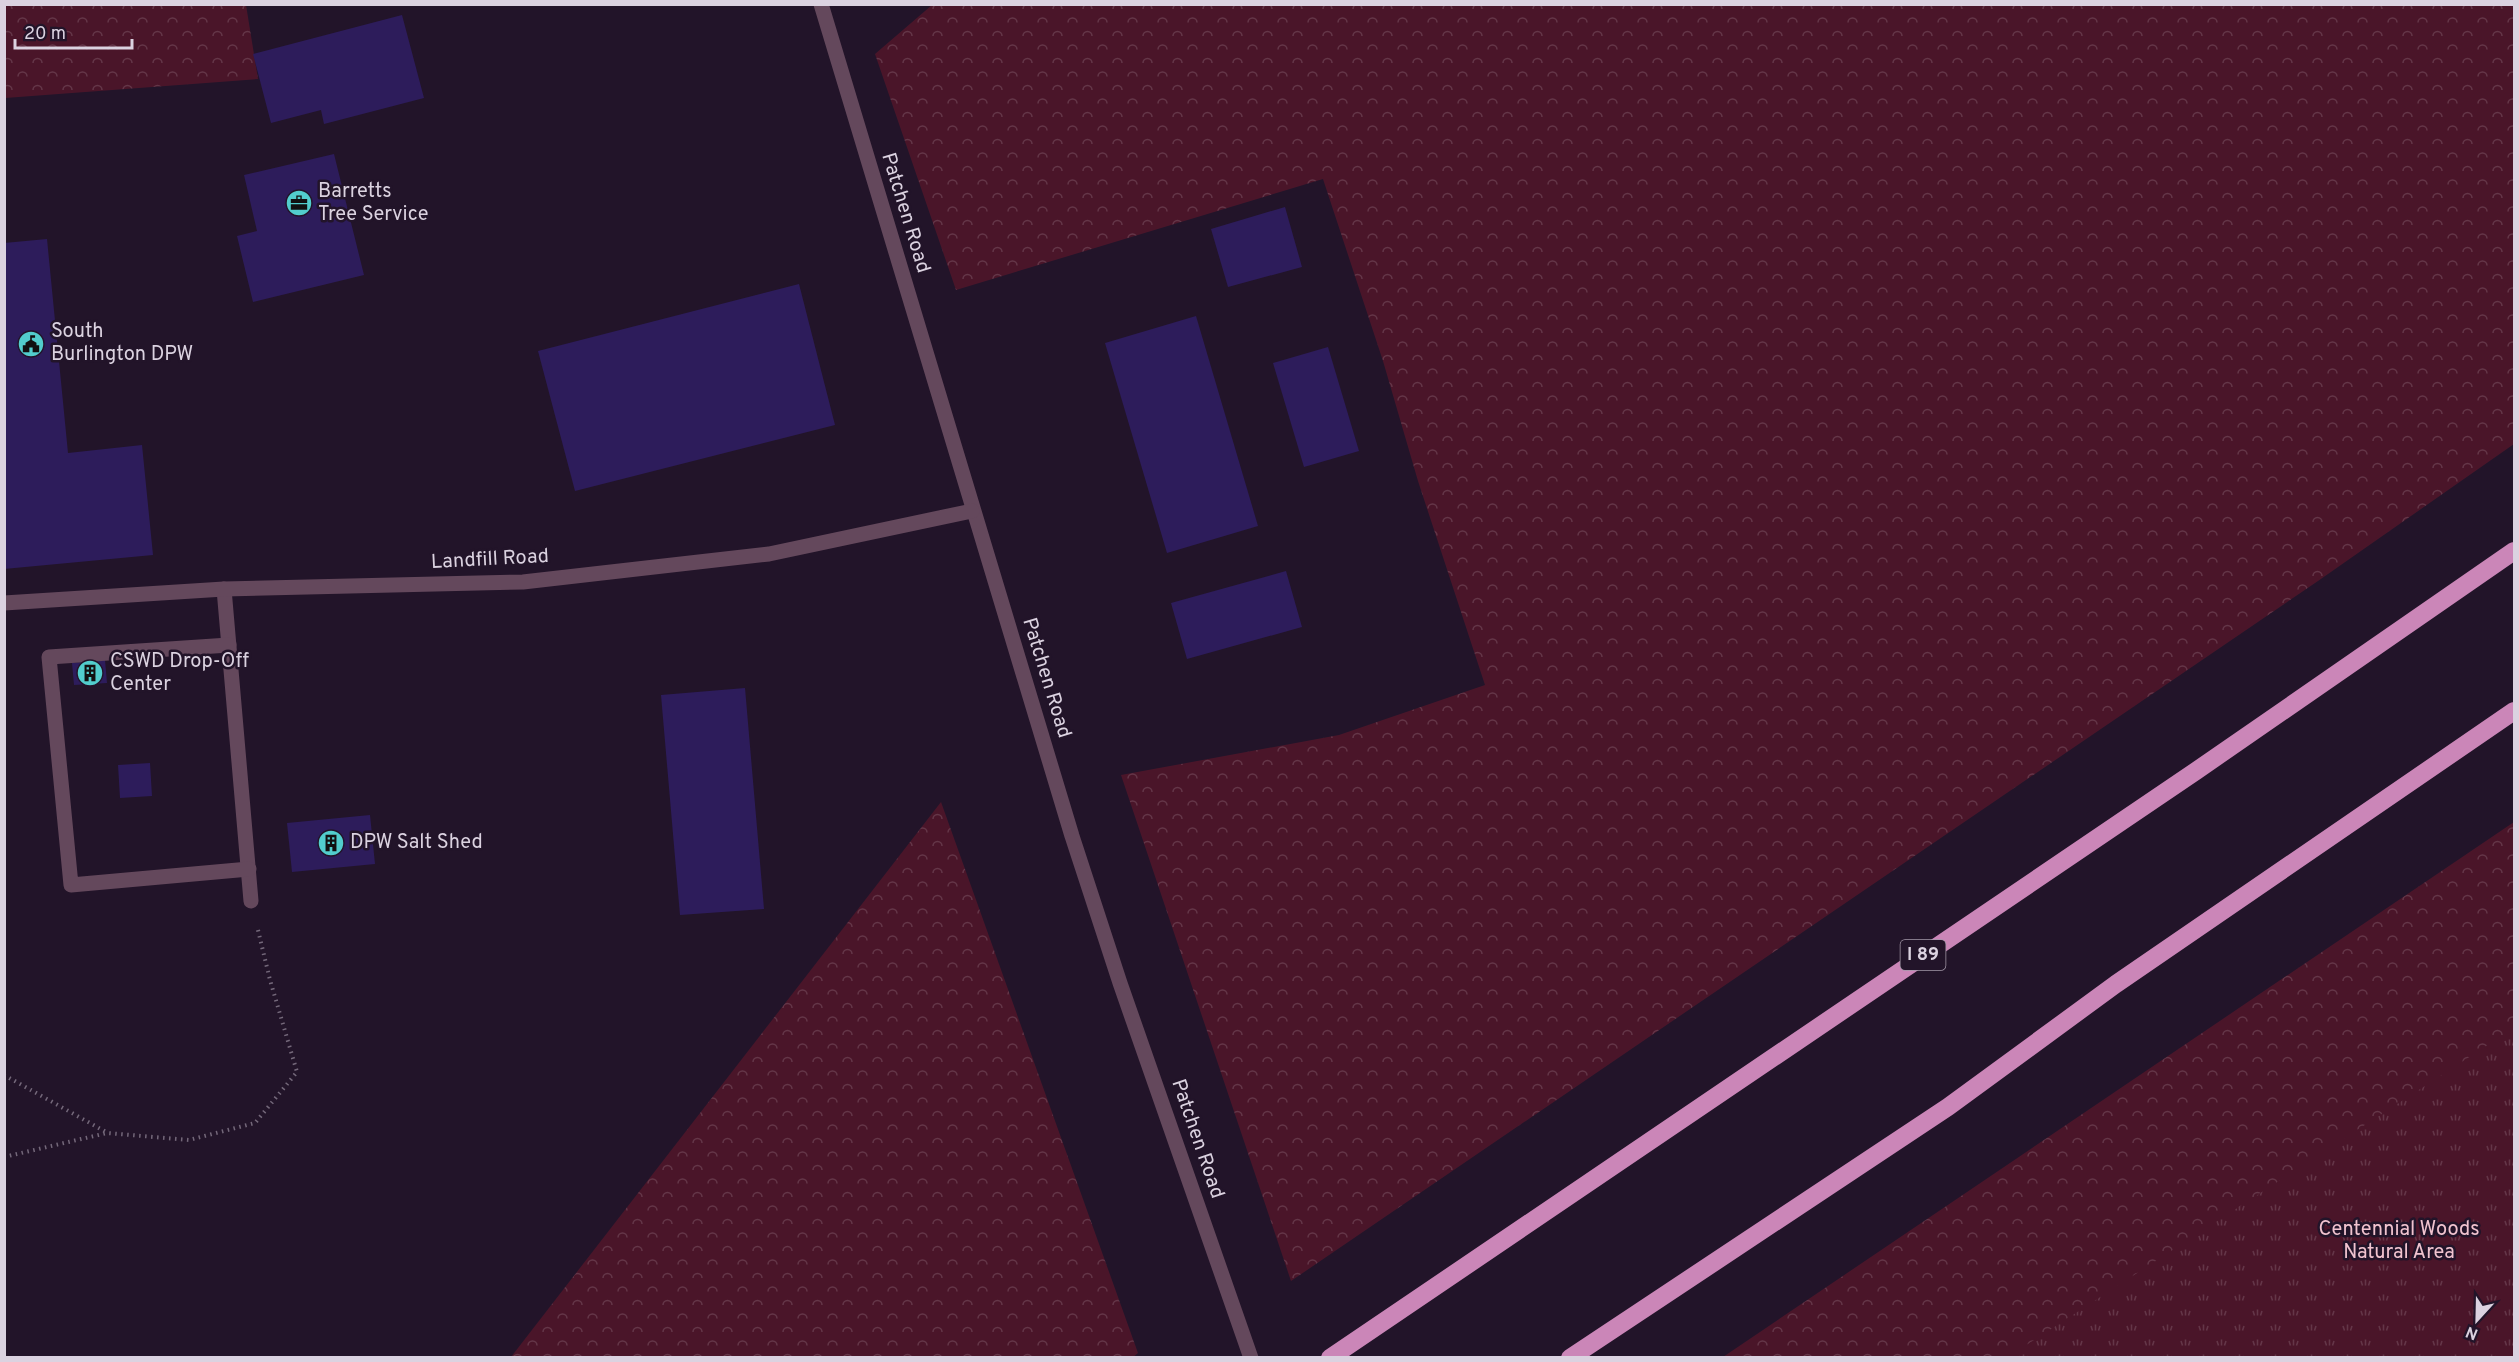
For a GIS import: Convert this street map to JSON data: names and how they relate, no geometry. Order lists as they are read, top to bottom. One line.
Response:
{"streets":{"highway":["I 89"],"street":["Patchen Road","Landfill Road"]},"crossings":[["Patchen Road","Landfill Road"]],"parks":["Centennial Woods Natural Area"],"places":{"office":["Barretts Tree Service"],"public building":["South Burlington DPW"],"building":["CSWD Drop-Off Center","DPW Salt Shed"]},"scale_bar":"20 m","north":"bottom"}
